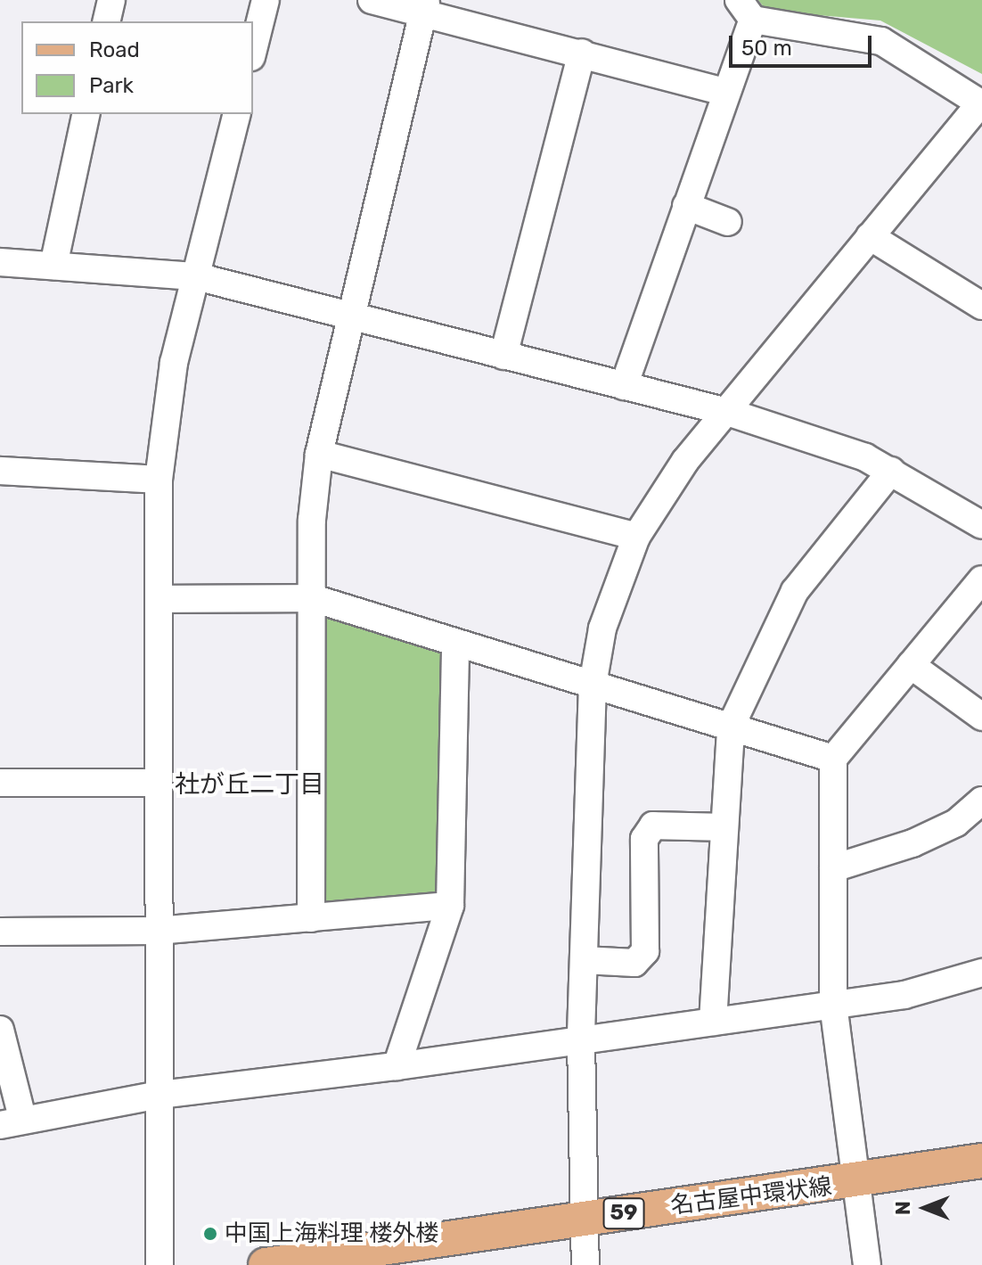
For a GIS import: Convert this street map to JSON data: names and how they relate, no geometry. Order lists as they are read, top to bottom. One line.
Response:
{"streets":{"main road":["名古屋中環状線","59"]},"districts":["社が丘二丁目"],"places":["中国上海料理 楼外楼"],"legend":["Road","Park"],"scale_bar":"50 m","north":"left"}
